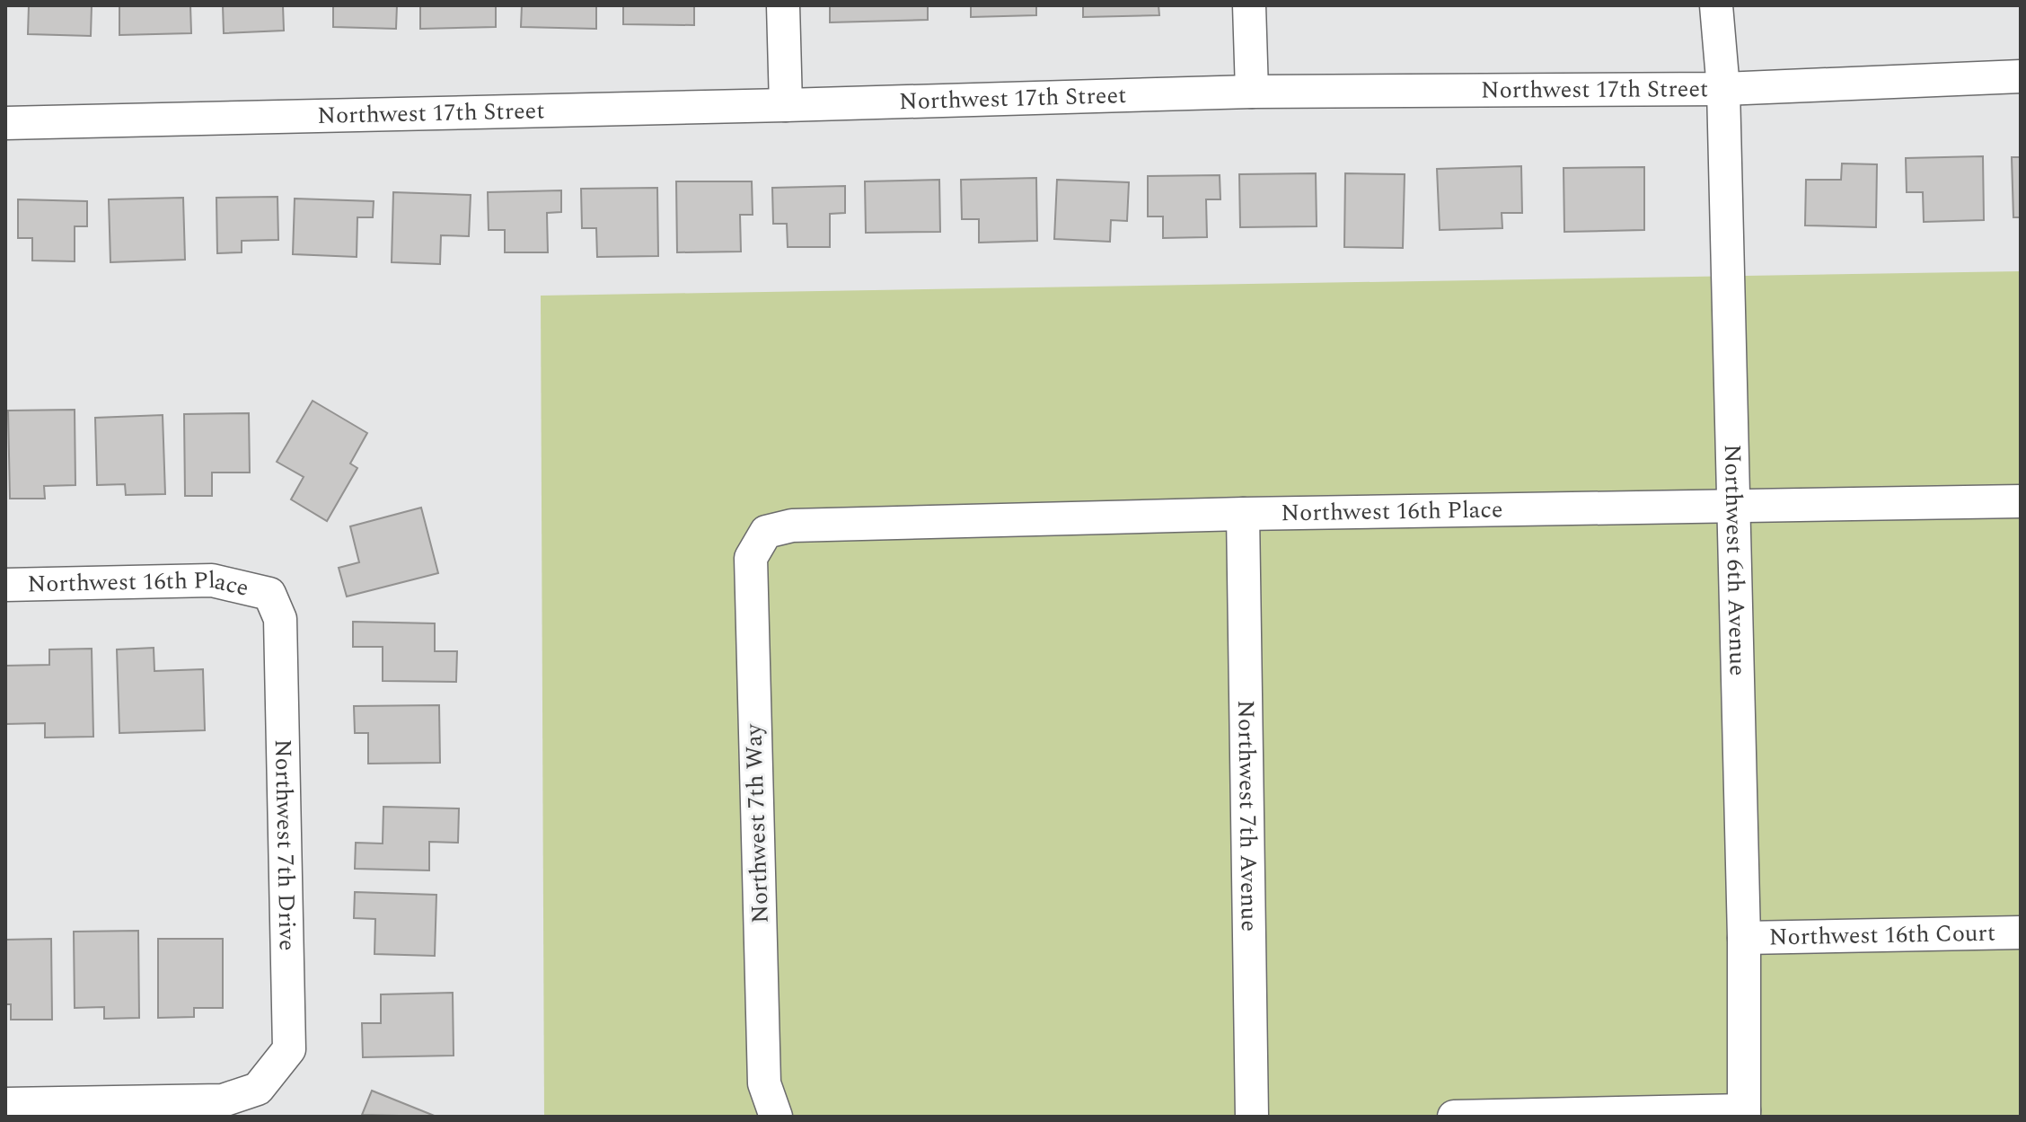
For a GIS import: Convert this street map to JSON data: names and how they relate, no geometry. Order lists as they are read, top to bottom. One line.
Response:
{"streets":{"street":["Northwest 17th Street","Northwest 16th Place","Northwest 6th Avenue","Northwest 7th Avenue","Northwest 7th Way","Northwest 7th Drive","Northwest 16th Court"]},"crossings":[["Northwest 17th Street","Northwest 6th Avenue"],["Northwest 16th Place","Northwest 6th Avenue"],["Northwest 16th Place","Northwest 7th Avenue"],["Northwest 16th Place","Northwest 7th Way"],["Northwest 16th Place","Northwest 7th Drive"],["Northwest 6th Avenue","Northwest 16th Court"]]}
